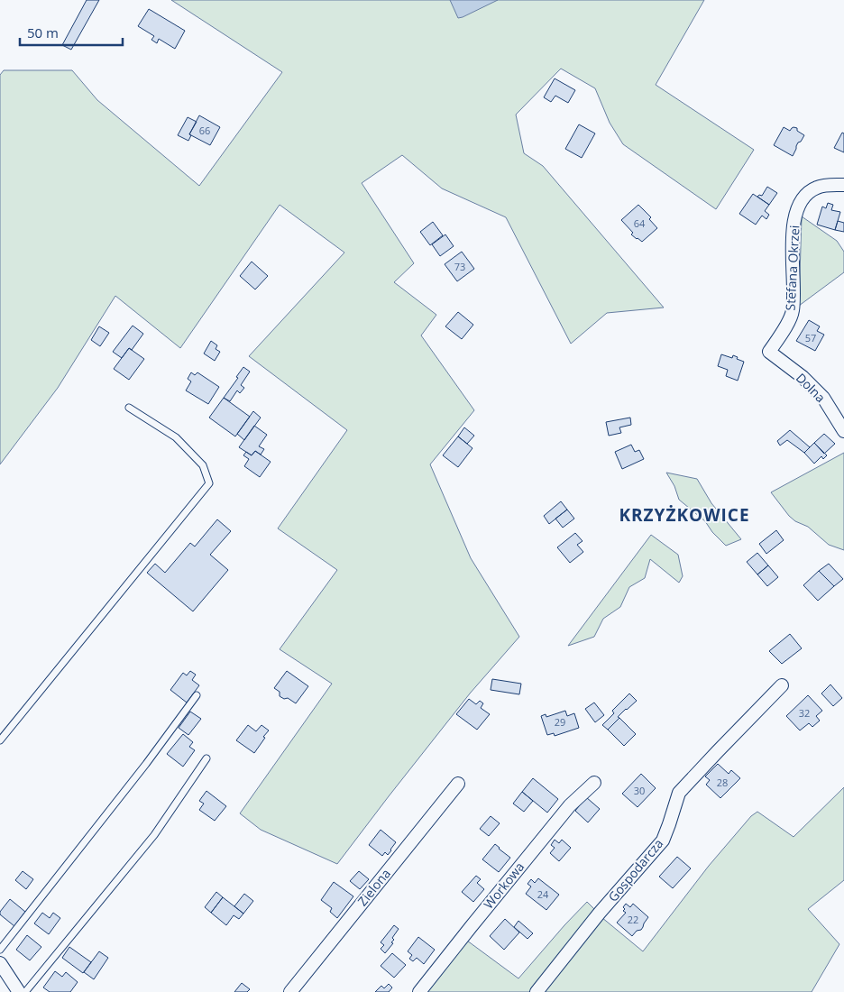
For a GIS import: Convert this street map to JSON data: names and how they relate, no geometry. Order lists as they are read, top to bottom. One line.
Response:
{"streets":{"street":["Stefana Okrzei","Dolna","Gospodarcza","Workowa","Zielona"]},"crossings":[["Stefana Okrzei","Dolna"]],"districts":["KRZYŻKOWICE"],"house_numbers":["66","64","73","57","32","29","28","30","24","22"],"scale_bar":"50 m"}
